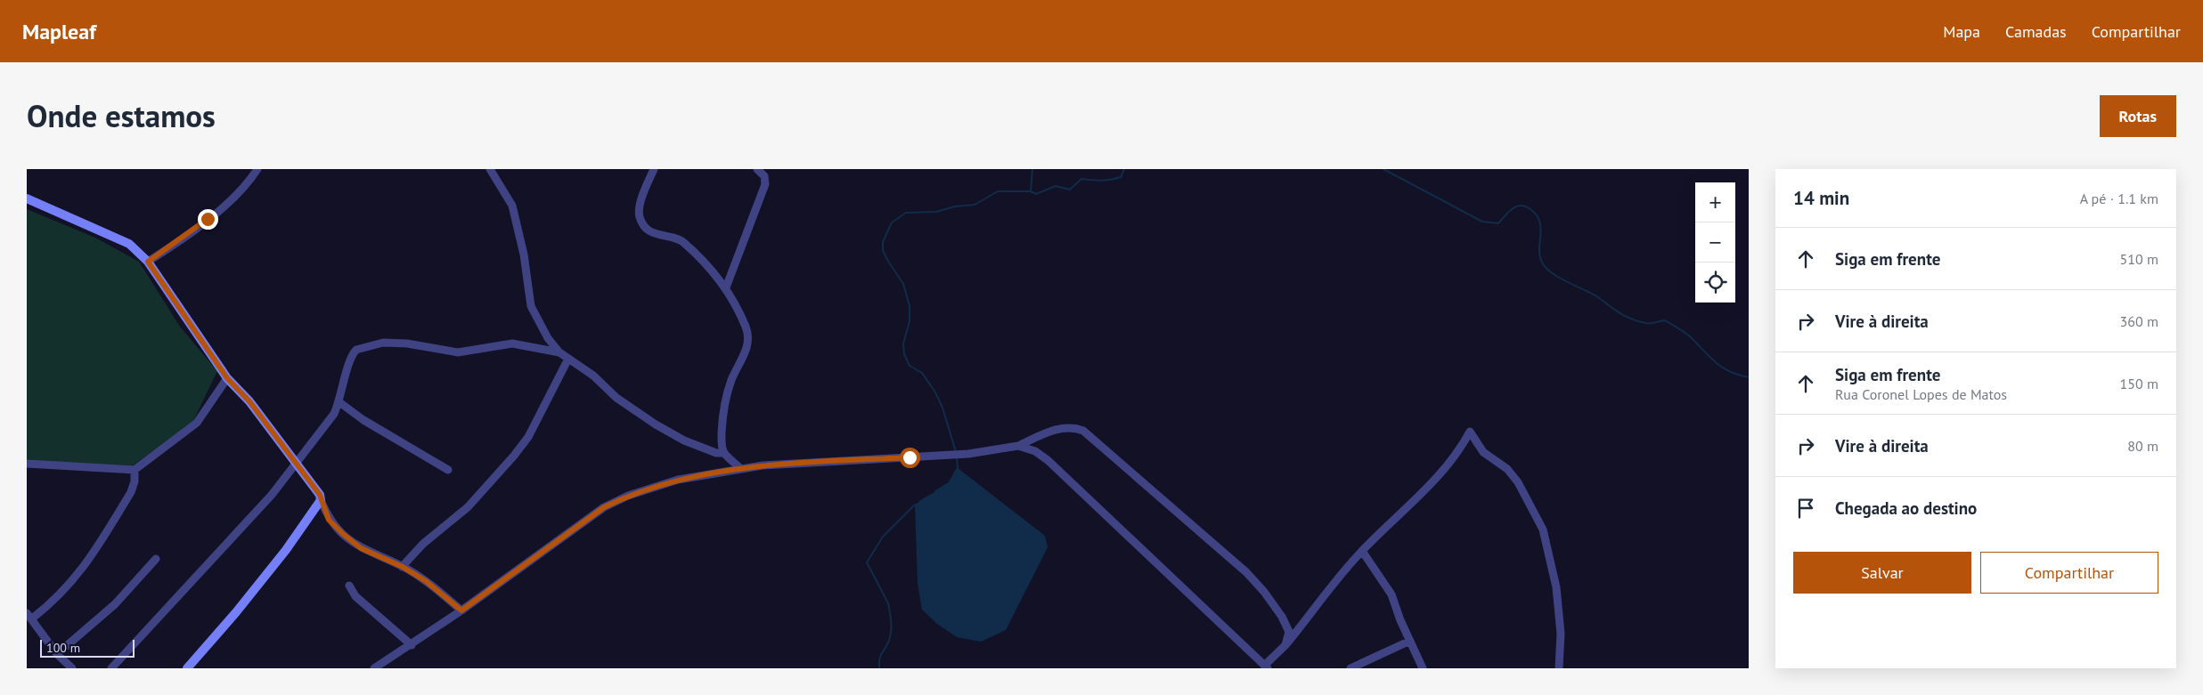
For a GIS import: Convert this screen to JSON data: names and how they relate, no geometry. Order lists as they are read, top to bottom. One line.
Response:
{"scale_bar":"100 m","page":{"header":"Mapleaf","nav":["Mapa","Camadas","Compartilhar"],"title":"Onde estamos","buttons":["Rotas",["Salvar","Compartilhar"]],"heading":["14 min","A pé · 1.1 km"],"map_buttons":["+","−"],"list":[["Siga em frente","510 m"],["Vire à direita","360 m"],["Siga em frente","Rua Coronel Lopes de Matos","150 m"],["Vire à direita","80 m"],"Chegada ao destino"],"scale":"100 m"}}
